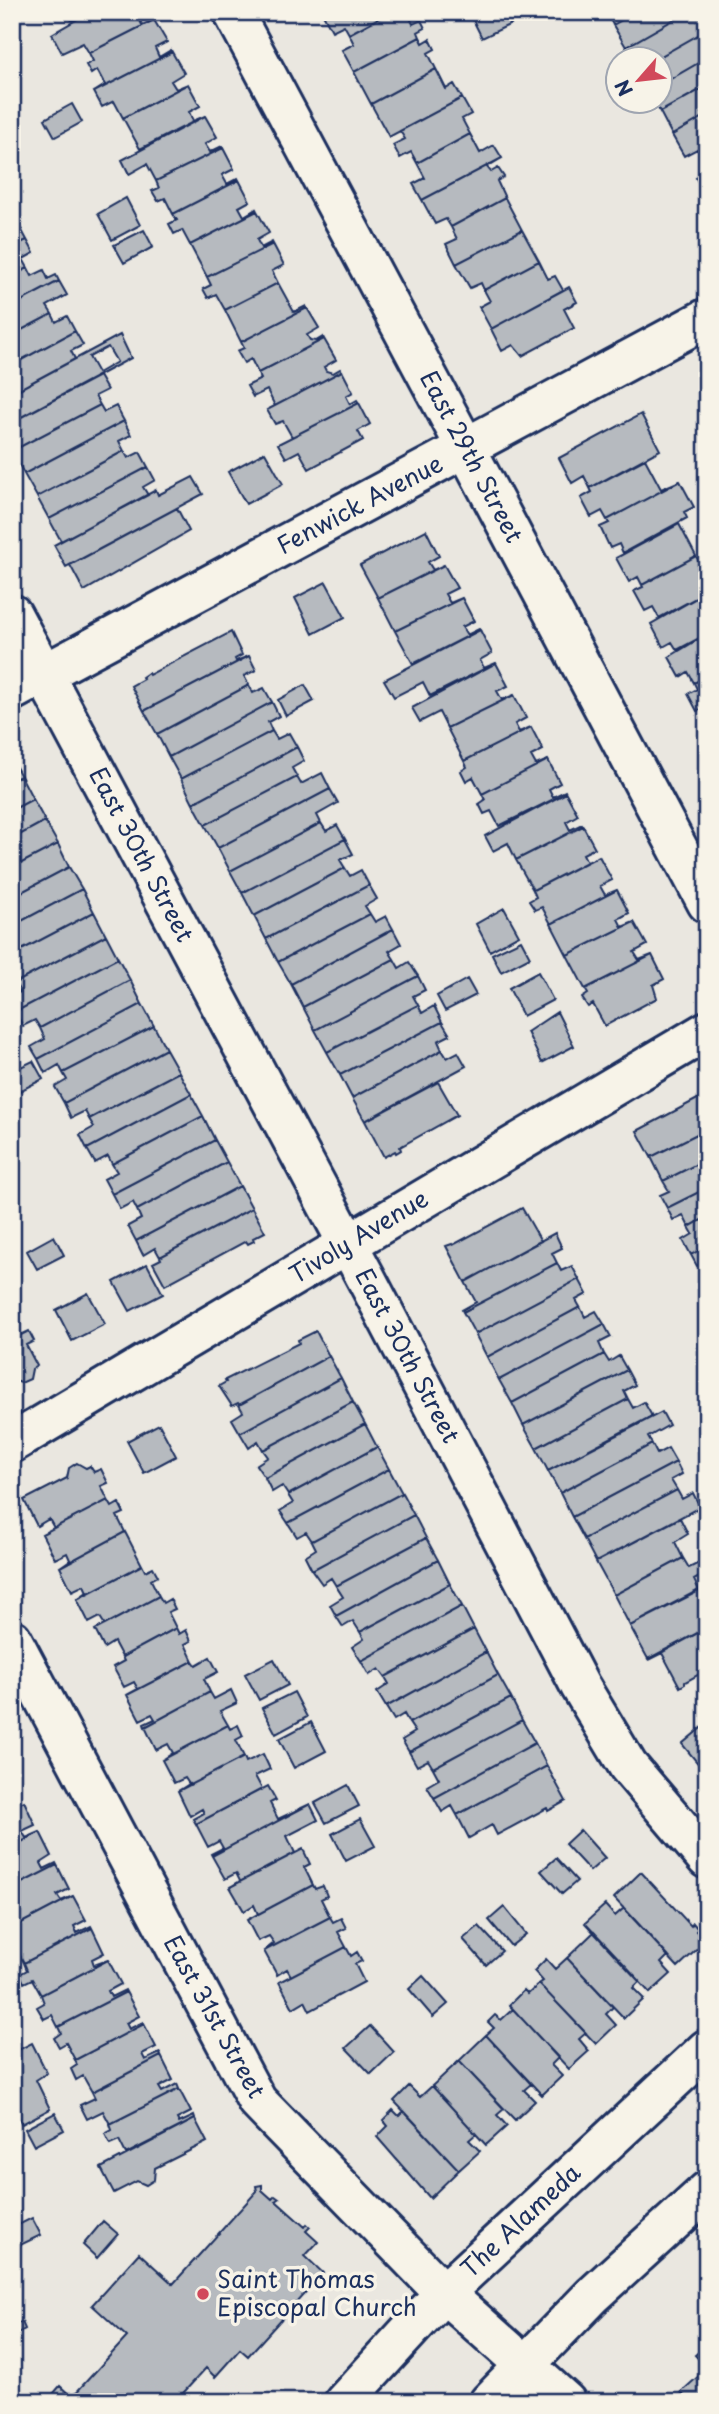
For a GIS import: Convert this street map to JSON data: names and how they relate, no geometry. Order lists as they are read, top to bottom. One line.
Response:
{"streets":{"street":["East 29th Street","Fenwick Avenue","East 30th Street","Tivoly Avenue","East 31st Street","The Alameda"]},"crossings":[["East 29th Street","Fenwick Avenue"],["Fenwick Avenue","East 30th Street"],["East 30th Street","Tivoly Avenue"],["East 31st Street","The Alameda"]],"places":["Saint Thomas Episcopal Church"],"north":"bottom left"}
